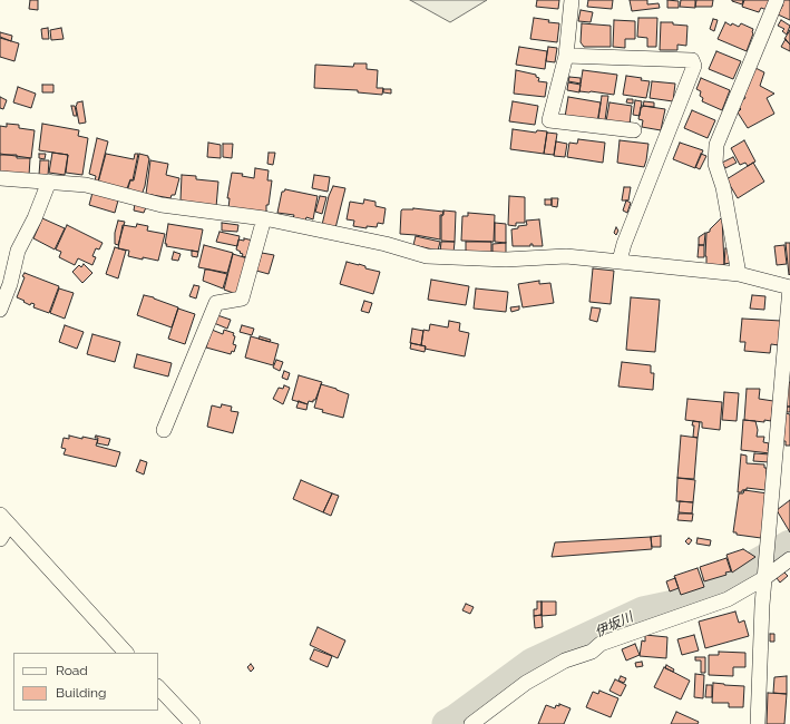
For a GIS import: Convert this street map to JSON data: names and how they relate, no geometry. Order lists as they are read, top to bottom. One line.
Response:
{"water":["伊坂川"],"legend":["Road","Building"]}
